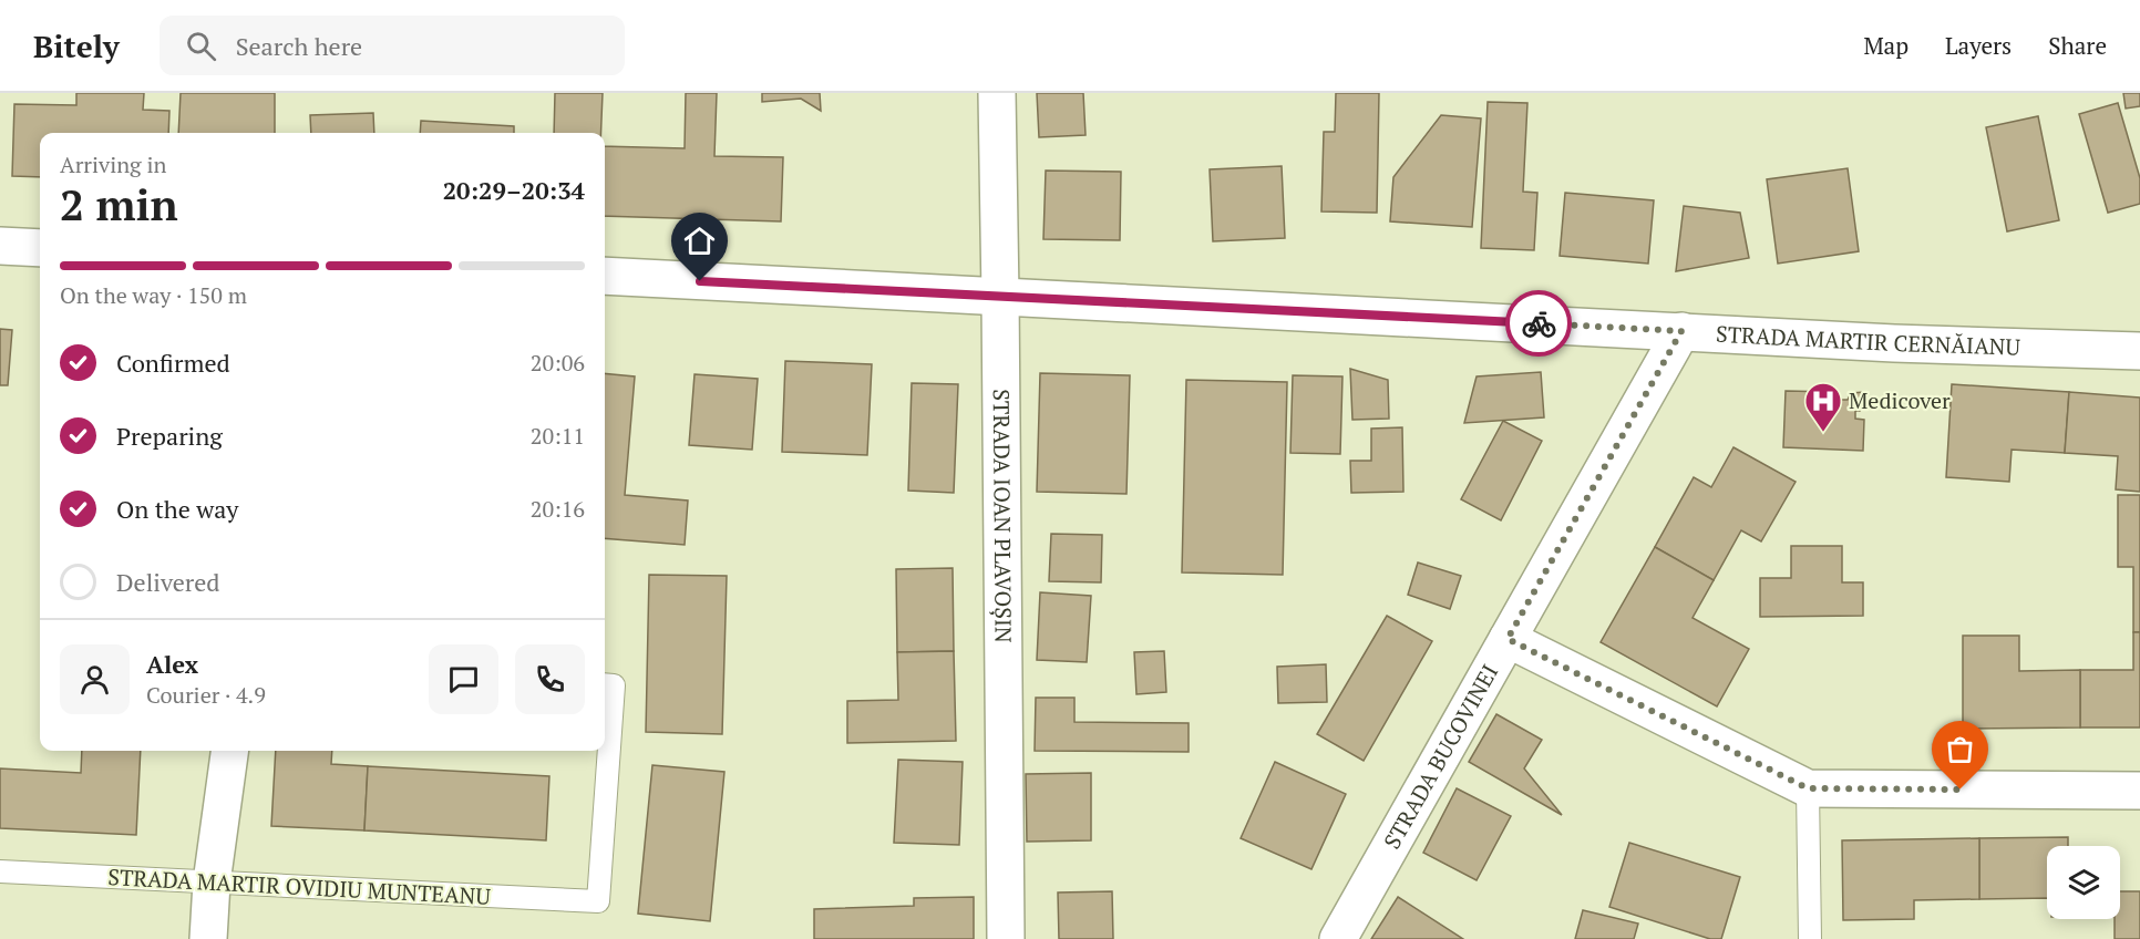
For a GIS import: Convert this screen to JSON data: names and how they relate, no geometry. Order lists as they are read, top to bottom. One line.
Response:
{"streets":{"street":["STRADA MARTIR CERNĂIANU","STRADA IOAN PLAVOȘIN","STRADA BUCOVINEI"],"lane":["STRADA MARTIR OVIDIU MUNTEANU"]},"crossings":[["STRADA MARTIR CERNĂIANU","STRADA IOAN PLAVOȘIN"],["STRADA MARTIR CERNĂIANU","STRADA BUCOVINEI"]],"places":{"hospital":["Medicover"]},"page":{"header":"Bitely","search":"Search here","nav":["Map","Layers","Share"],"heading":["2 min","Arriving in","20:29–20:34"],"panel":["Alex","Courier · 4.9"],"bar":"On the way · 150 m","list":[["Confirmed","20:06"],["Preparing","20:11"],["On the way","20:16"],"Delivered"]}}
